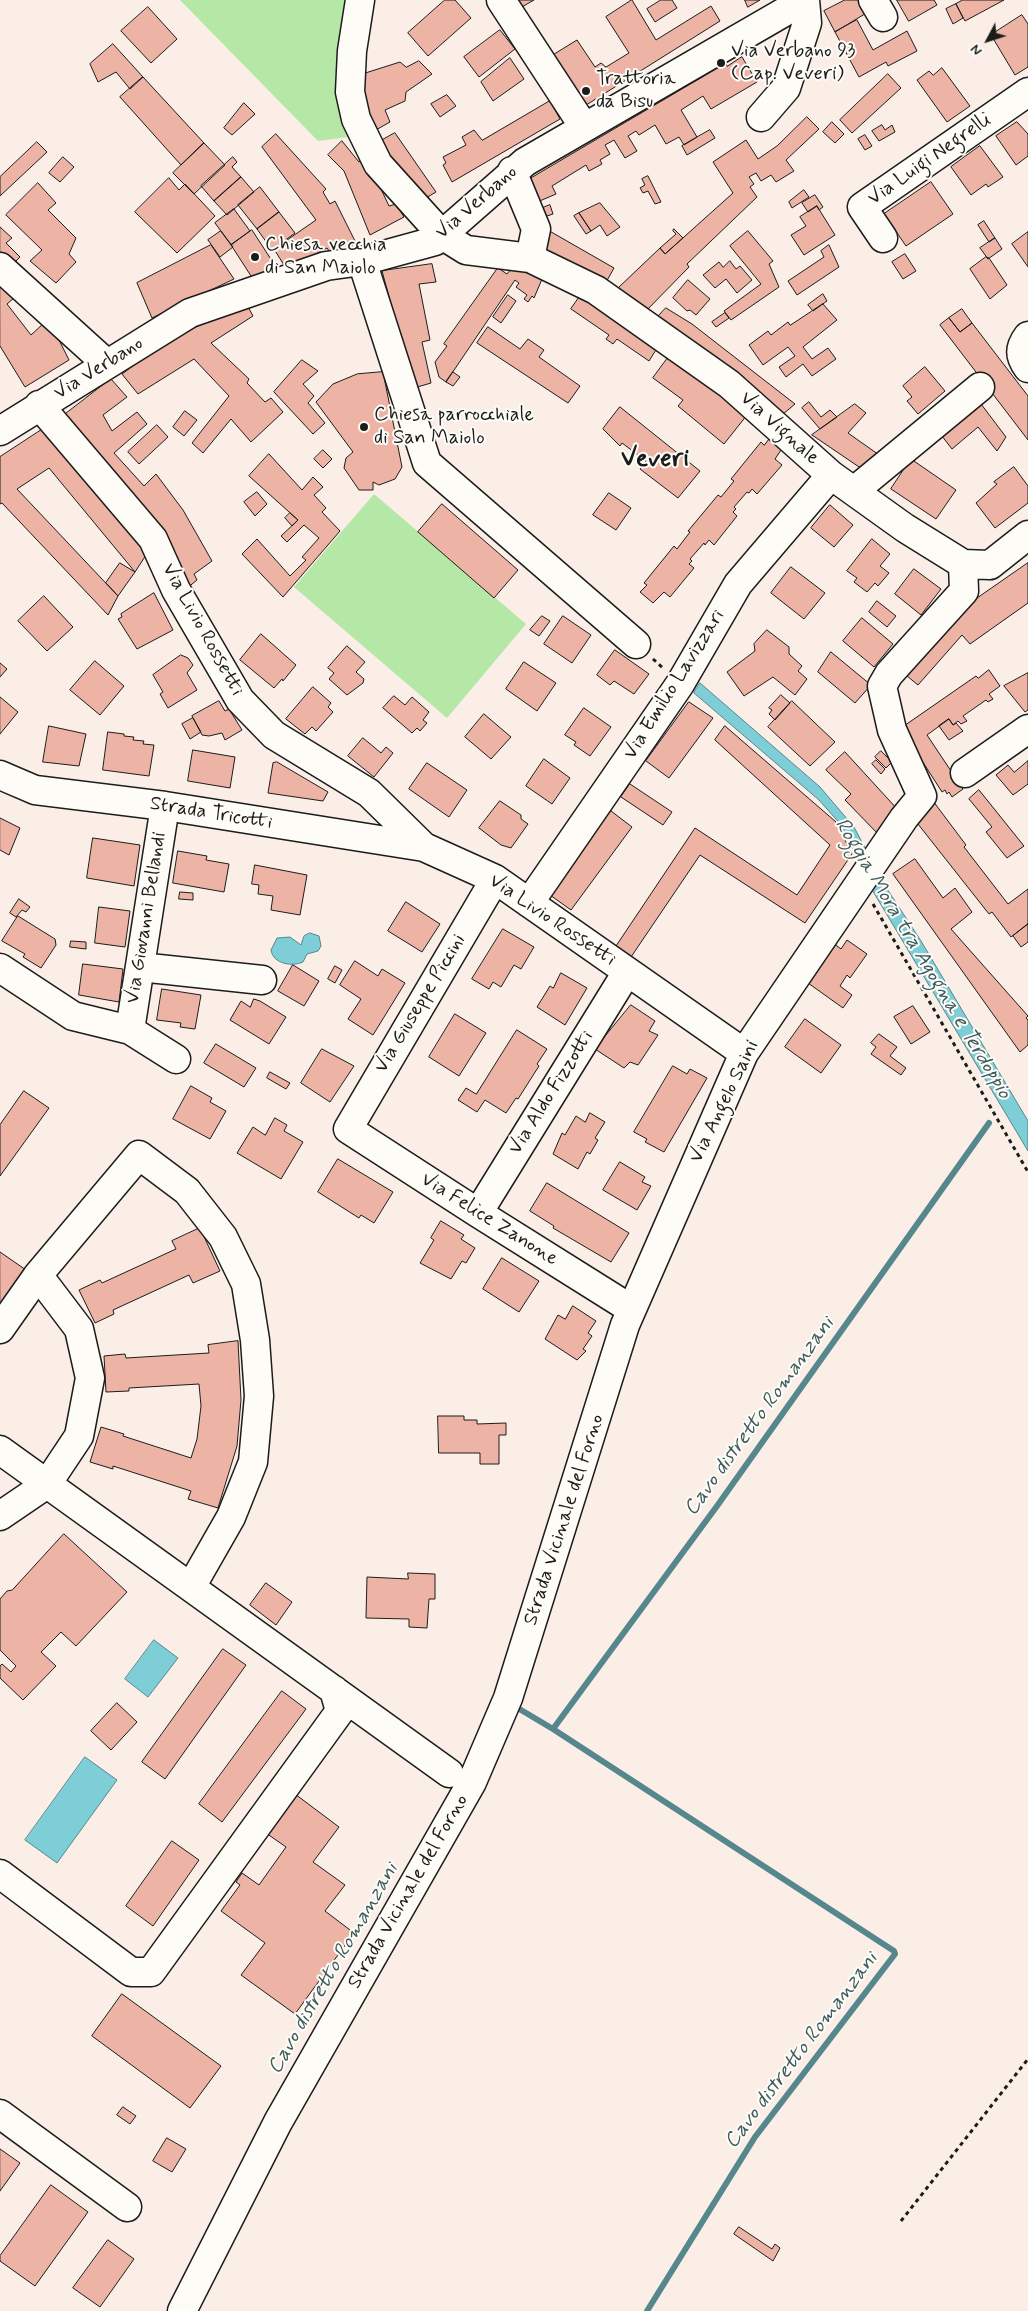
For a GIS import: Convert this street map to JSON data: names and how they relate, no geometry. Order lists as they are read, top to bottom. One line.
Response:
{"streets":{"street":["Via Luigi Negrelli","Via Verbano","Via Vignale","Via Livio Rossetti","Via Emilio Lavizzari","Strada Tricotti","Via Giovanni Bellandi","Via Giuseppe Piccini","Via Aldo Fizzotti","Via Angelo Saini","Via Felice Zanone","Strada Vicinale del Forno"]},"crossings":[["Via Verbano","Via Vignale"],["Via Verbano","Via Livio Rossetti"],["Via Vignale","Via Emilio Lavizzari"],["Via Vignale","Via Angelo Saini"],["Via Livio Rossetti","Via Emilio Lavizzari"],["Via Livio Rossetti","Strada Tricotti"],["Via Livio Rossetti","Via Giuseppe Piccini"],["Via Livio Rossetti","Via Aldo Fizzotti"],["Via Livio Rossetti","Via Angelo Saini"],["Strada Tricotti","Via Giovanni Bellandi"],["Via Giuseppe Piccini","Via Felice Zanone"],["Via Aldo Fizzotti","Via Felice Zanone"],["Via Angelo Saini","Via Felice Zanone"],["Via Angelo Saini","Strada Vicinale del Forno"],["Via Felice Zanone","Strada Vicinale del Forno"]],"districts":["Veveri"],"water":["Roggia Mora tra Agogna e Terdoppio","Cavo distretto Romanzani"],"places":["Via Verbano 93 (Cap. Veveri)","Trattoria da Bisu","Chiesa vecchia di San Maiolo","Chiesa parrocchiale di San Maiolo"],"north":"bottom left"}
